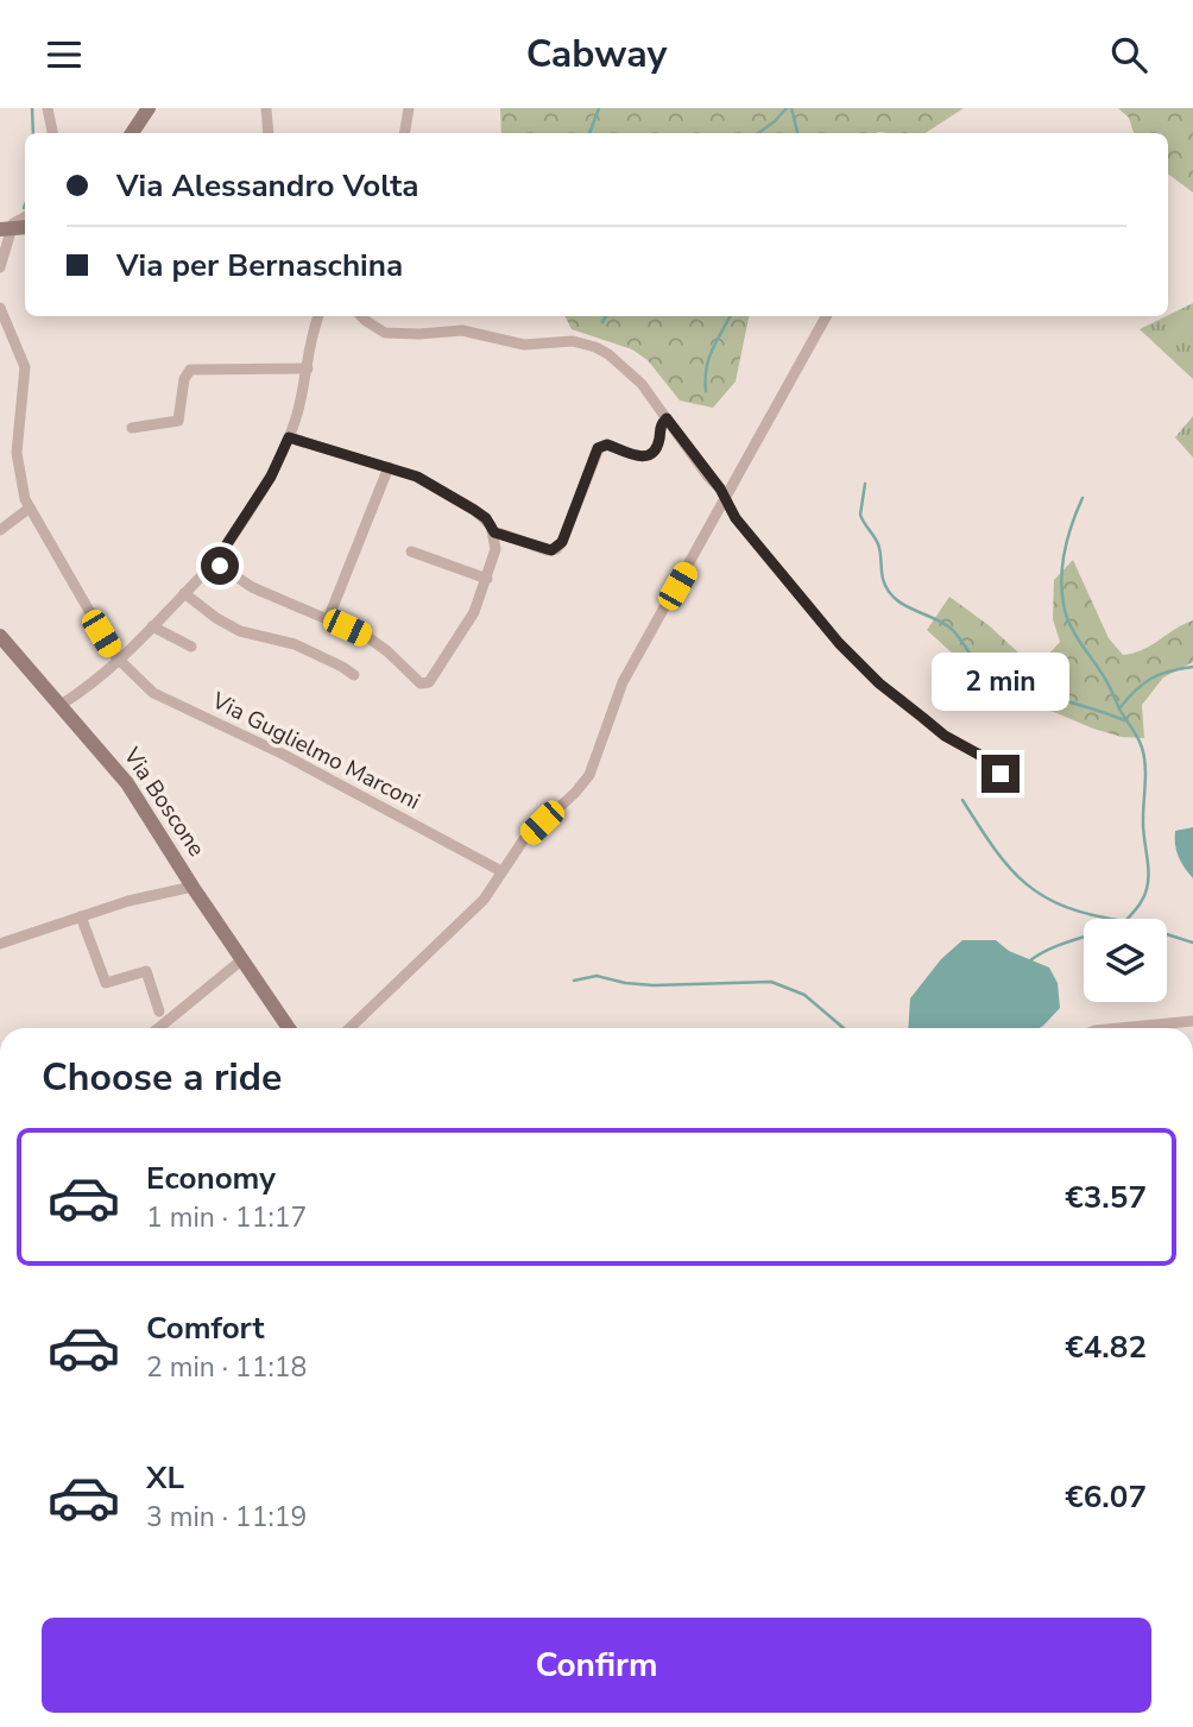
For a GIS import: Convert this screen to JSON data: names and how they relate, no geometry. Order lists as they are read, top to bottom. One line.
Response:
{"streets":{"main road":["Via Boscone"],"street":["Via Guglielmo Marconi"]},"page":{"header":"Cabway","banner":["Via Alessandro Volta","Via per Bernaschina"],"bubble":"2 min","heading":"Choose a ride","list":[{"name":"Economy","note":"1 min · 11:17","value":"€3.57"},{"name":"Comfort","note":"2 min · 11:18","value":"€4.82"},{"name":"XL","note":"3 min · 11:19","value":"€6.07"}],"buttons":"Confirm"}}
